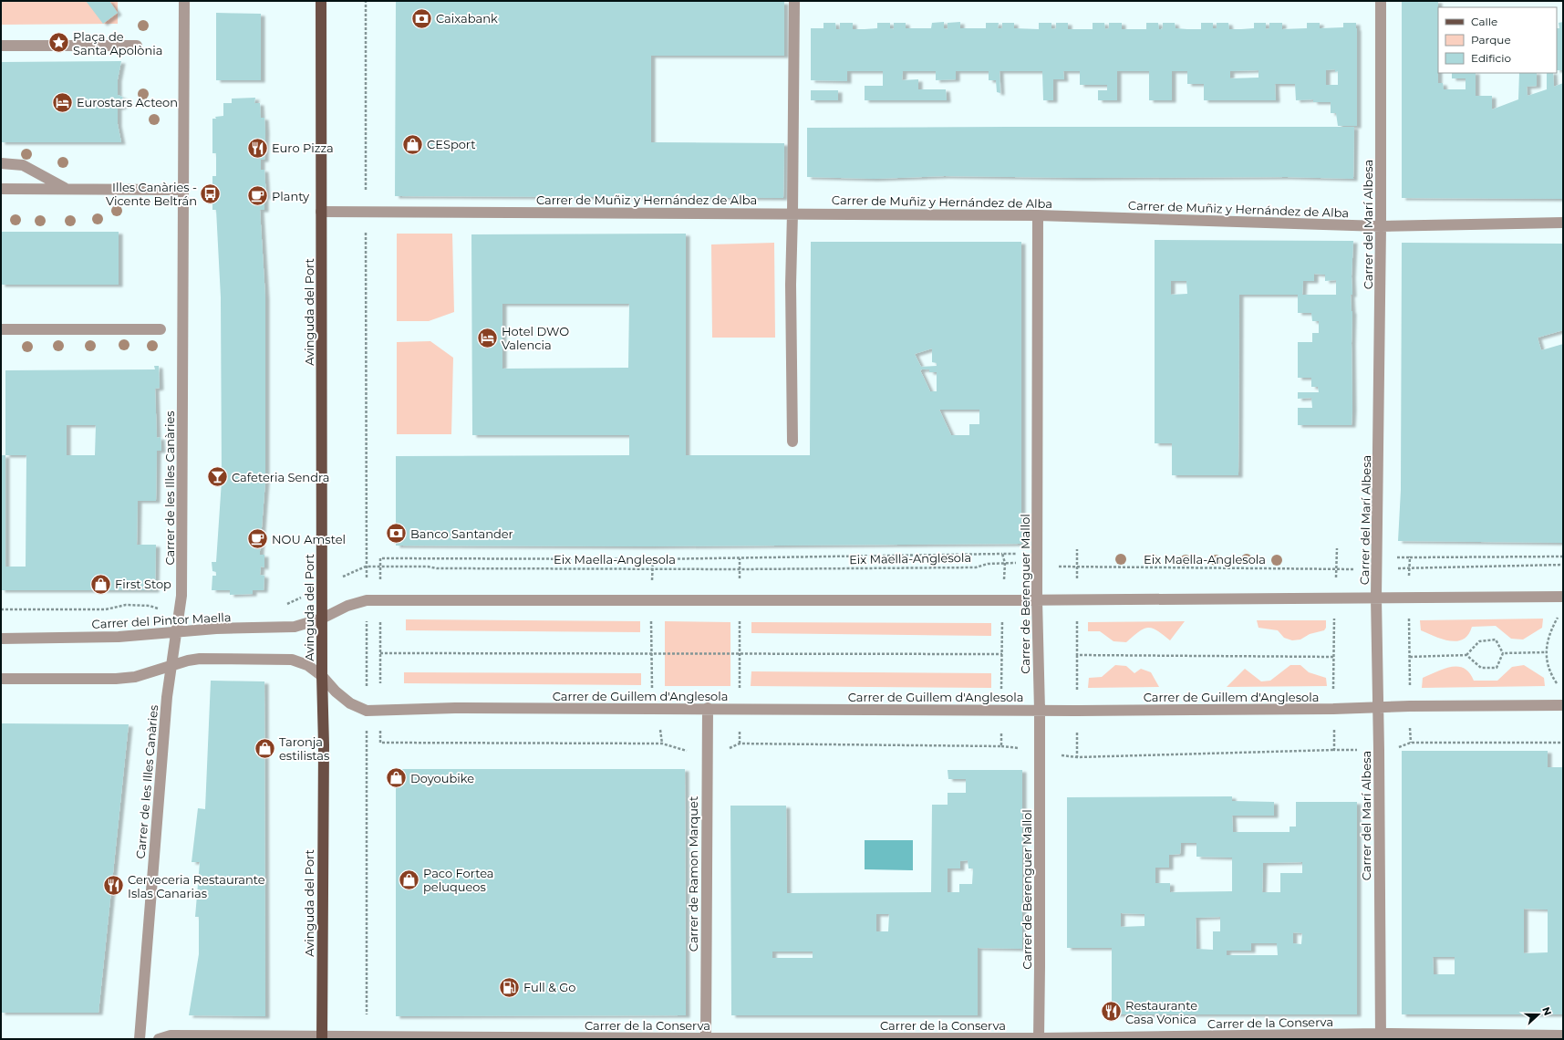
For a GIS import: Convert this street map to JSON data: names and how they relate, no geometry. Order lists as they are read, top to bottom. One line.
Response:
{"streets":{"main road":["Avinguda del Port"],"street":["Carrer de Muñiz y Hernández de Alba","Carrer del Marí Albesa","Carrer de les Illes Canàries","Carrer de Berenguer Mallol","Carrer del Pintor Maella","Carrer de Guillem d'Anglesola","Carrer de Ramon Marquet","Carrer de la Conserva"],"path":["Eix Maella-Anglesola"]},"crossings":[["Carrer de Muñiz y Hernández de Alba","Carrer del Marí Albesa"],["Carrer de Muñiz y Hernández de Alba","Avinguda del Port"],["Carrer de Muñiz y Hernández de Alba","Carrer de Berenguer Mallol"],["Carrer del Marí Albesa","Eix Maella-Anglesola"],["Carrer del Marí Albesa","Carrer de Guillem d'Anglesola"],["Carrer del Marí Albesa","Carrer de la Conserva"],["Avinguda del Port","Carrer del Pintor Maella"],["Avinguda del Port","Carrer de Guillem d'Anglesola"],["Avinguda del Port","Carrer de la Conserva"],["Carrer de les Illes Canàries","Carrer del Pintor Maella"],["Eix Maella-Anglesola","Carrer de Berenguer Mallol"],["Carrer de Berenguer Mallol","Carrer de Guillem d'Anglesola"],["Carrer de Berenguer Mallol","Carrer de la Conserva"],["Carrer de Guillem d'Anglesola","Carrer de Ramon Marquet"],["Carrer de Ramon Marquet","Carrer de la Conserva"]],"places":{"bank":["Caixabank","Banco Santander"],"place":["Plaça de Santa Apolònia"],"hotel":["Eurostars Acteon","Hotel DWO Valencia"],"shop":["CESport","First Stop","Taronja estilistas","Doyoubike","Paco Fortea peluqueos"],"restaurant":["Euro Pizza","Cerveceria Restaurante Islas Canarias","Restaurante Casa Vonica"],"bus stop":["Illes Canàries - Vicente Beltrán"],"cafe":["Planty","NOU Amstel"],"bar":["Cafeteria Sendra"],"fuel station":["Full & Go"]},"legend":["Calle","Parque","Edificio"],"north":"right"}
